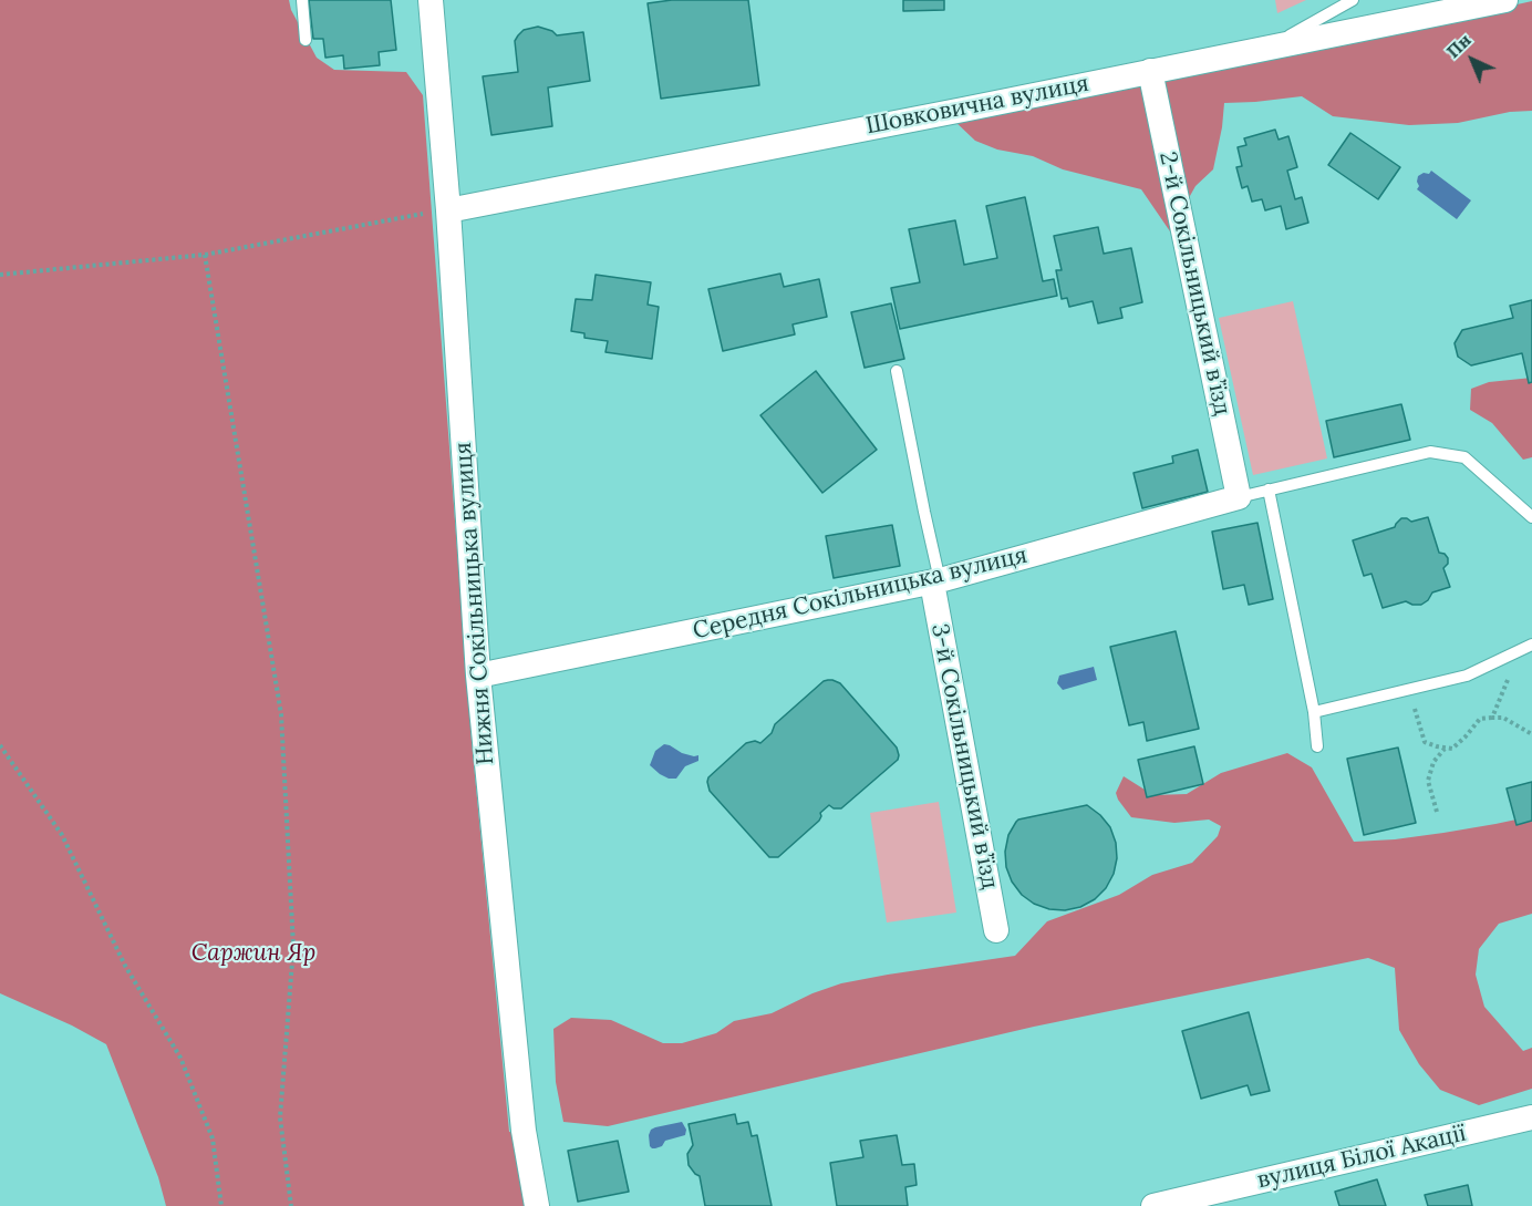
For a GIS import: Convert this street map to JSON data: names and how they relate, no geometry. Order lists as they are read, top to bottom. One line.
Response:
{"streets":{"street":["Шовковична вулиця","2-й Сокільницький в’їзд","Середня Сокільницька вулиця","Нижня Сокільницька вулиця","3-й Сокільницький в’їзд","вулиця Білої Акації"]},"crossings":[["Шовковична вулиця","2-й Сокільницький в’їзд"],["Шовковична вулиця","Нижня Сокільницька вулиця"],["2-й Сокільницький в’їзд","Середня Сокільницька вулиця"],["Середня Сокільницька вулиця","Нижня Сокільницька вулиця"],["Середня Сокільницька вулиця","3-й Сокільницький в’їзд"]],"parks":["Саржин Яр"],"north":"top left"}
